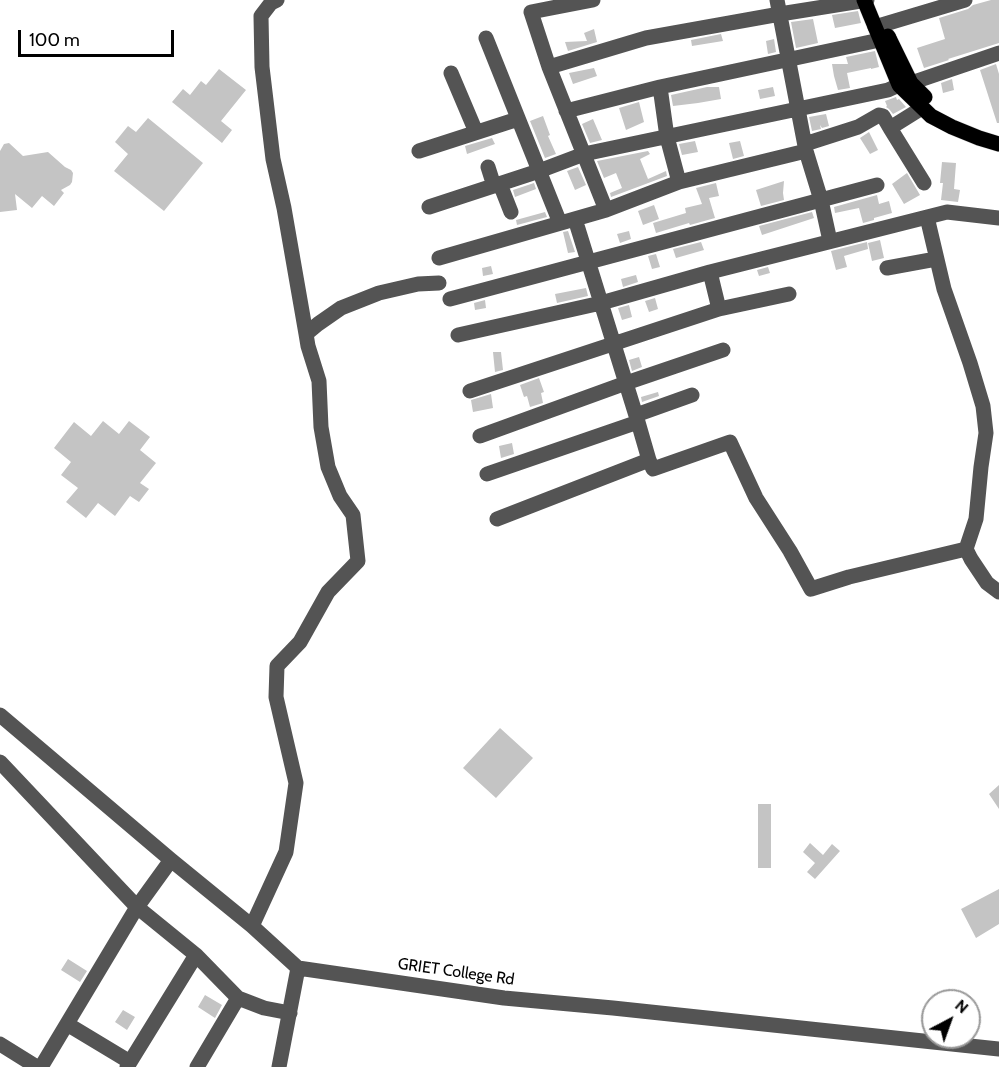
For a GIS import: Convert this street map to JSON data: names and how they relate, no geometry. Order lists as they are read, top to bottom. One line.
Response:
{"streets":{"street":["GRIET College Rd"]},"scale_bar":"100 m","north":"top right"}
